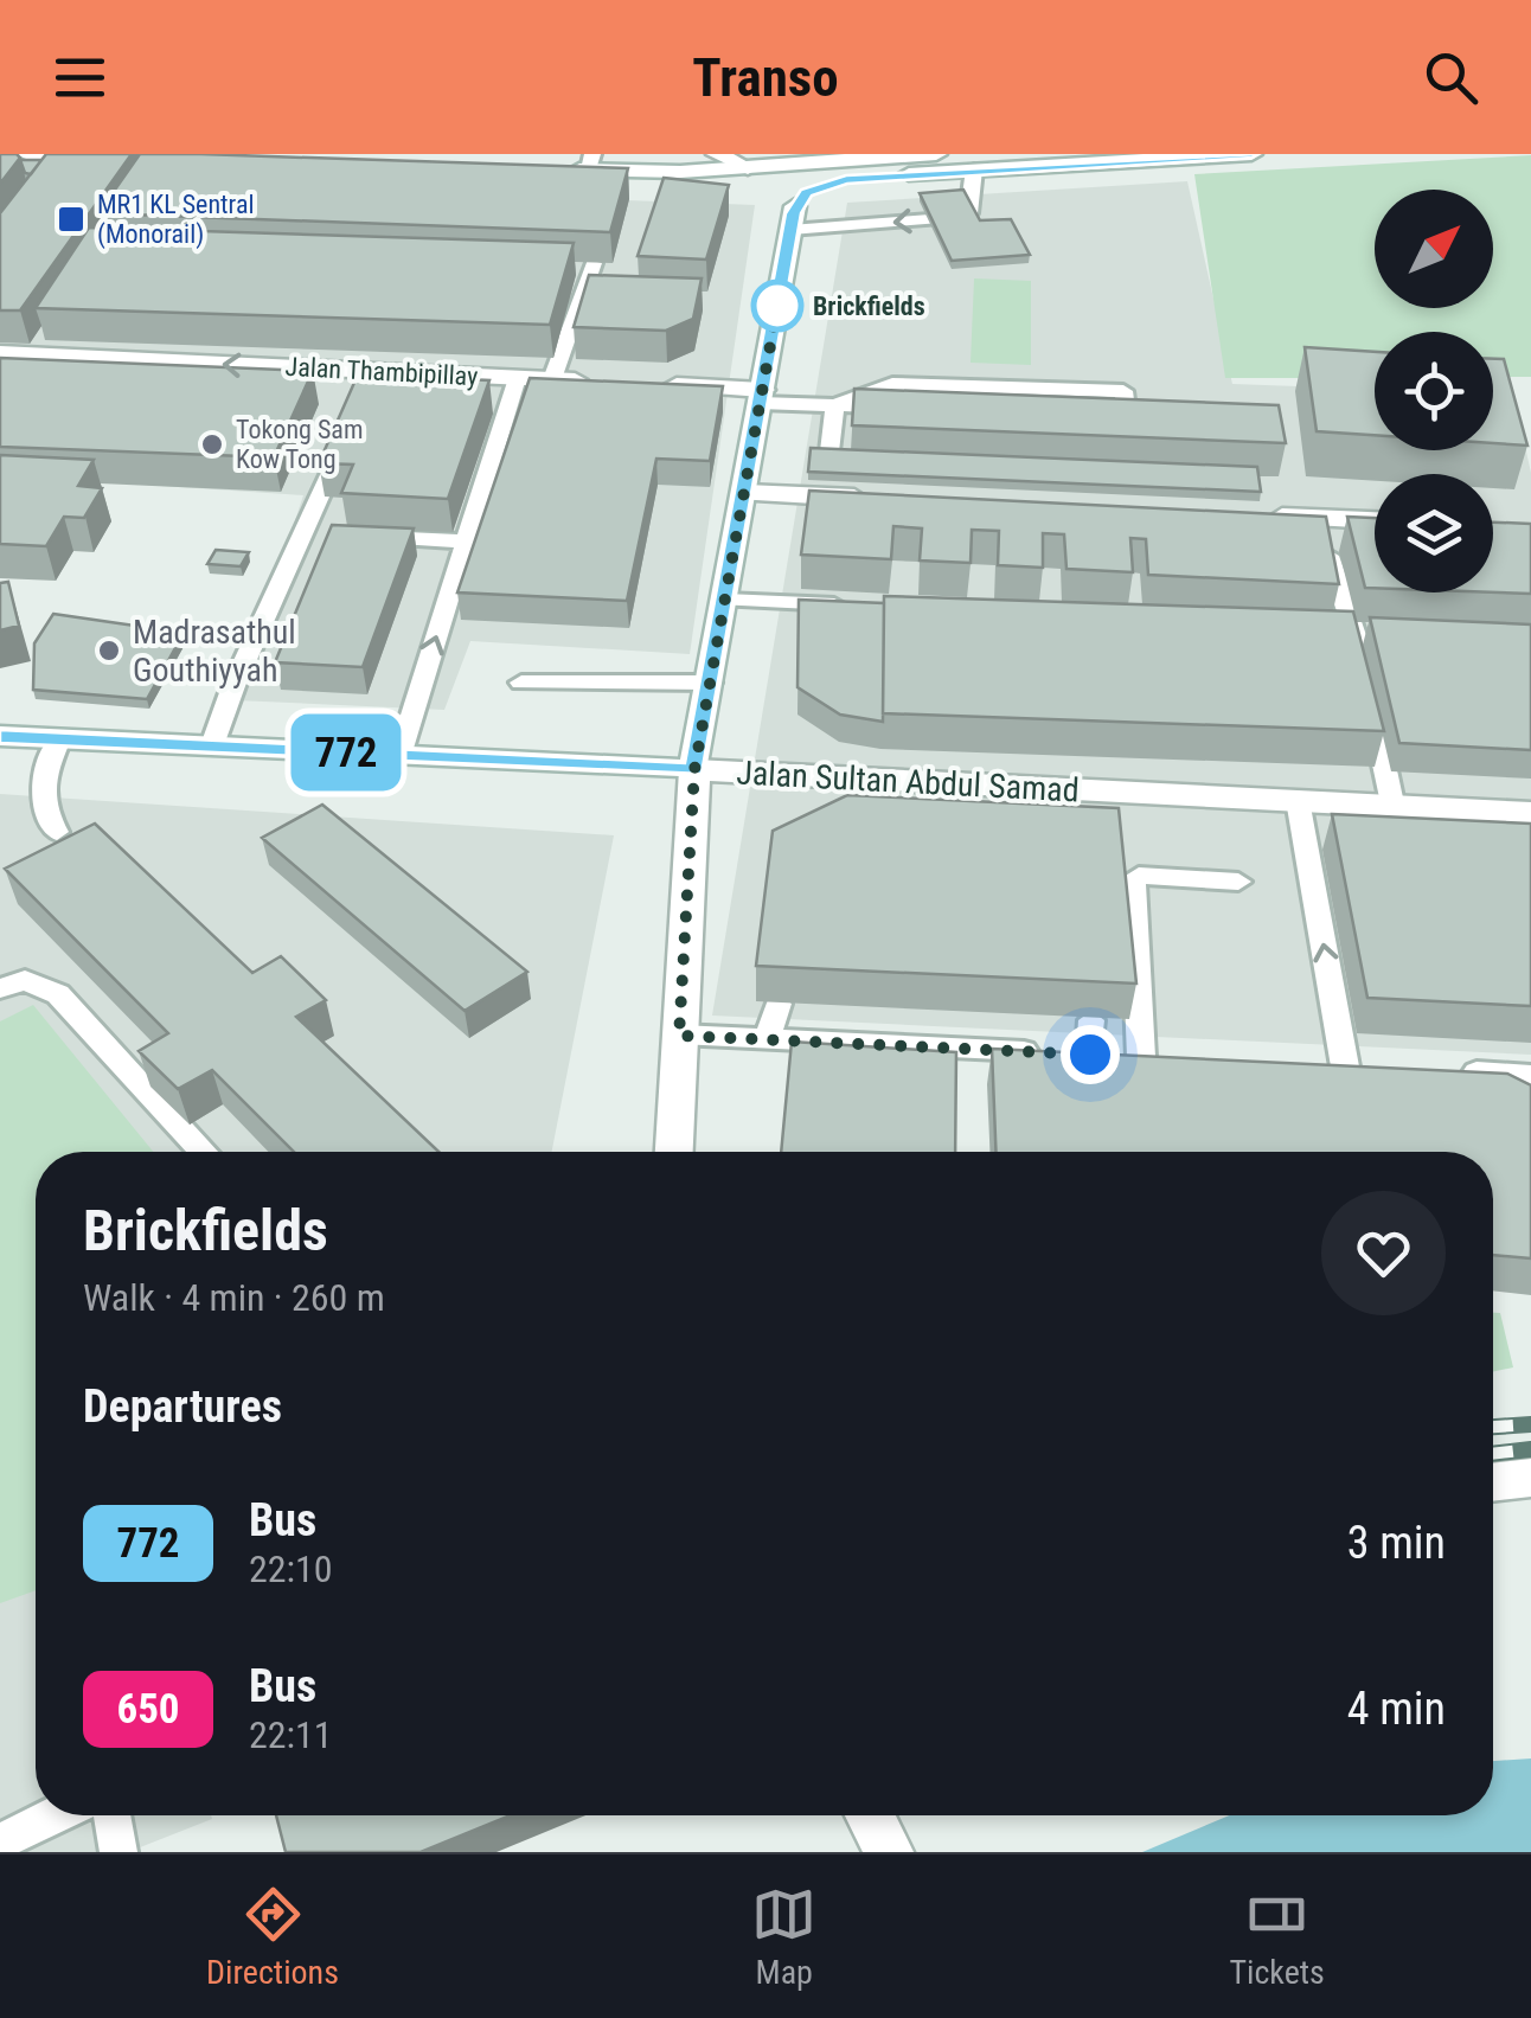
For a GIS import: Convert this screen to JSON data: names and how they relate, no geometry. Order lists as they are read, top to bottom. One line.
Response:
{"streets":{"main road":["Jalan Thambipillay","Jalan Sultan Abdul Samad"]},"one_way":["Jalan Thambipillay"],"places":{"transit":["MR1 KL Sentral (Monorail)"],"other":["Brickfields","Tokong Sam Kow Tong","Madrasathul Gouthiyyah"]},"lines":["bus line 772"],"north":"top right","page":{"header":"Transo","on_map":"772","heading":[["Brickfields","Walk · 4 min · 260 m"],"Departures"],"list":[{"mark":"772","name":"Bus","note":"22:10","value":"3 min"},{"mark":"650","name":"Bus","note":"22:11","value":"4 min"}],"tabs":["Directions","Map","Tickets"]}}
